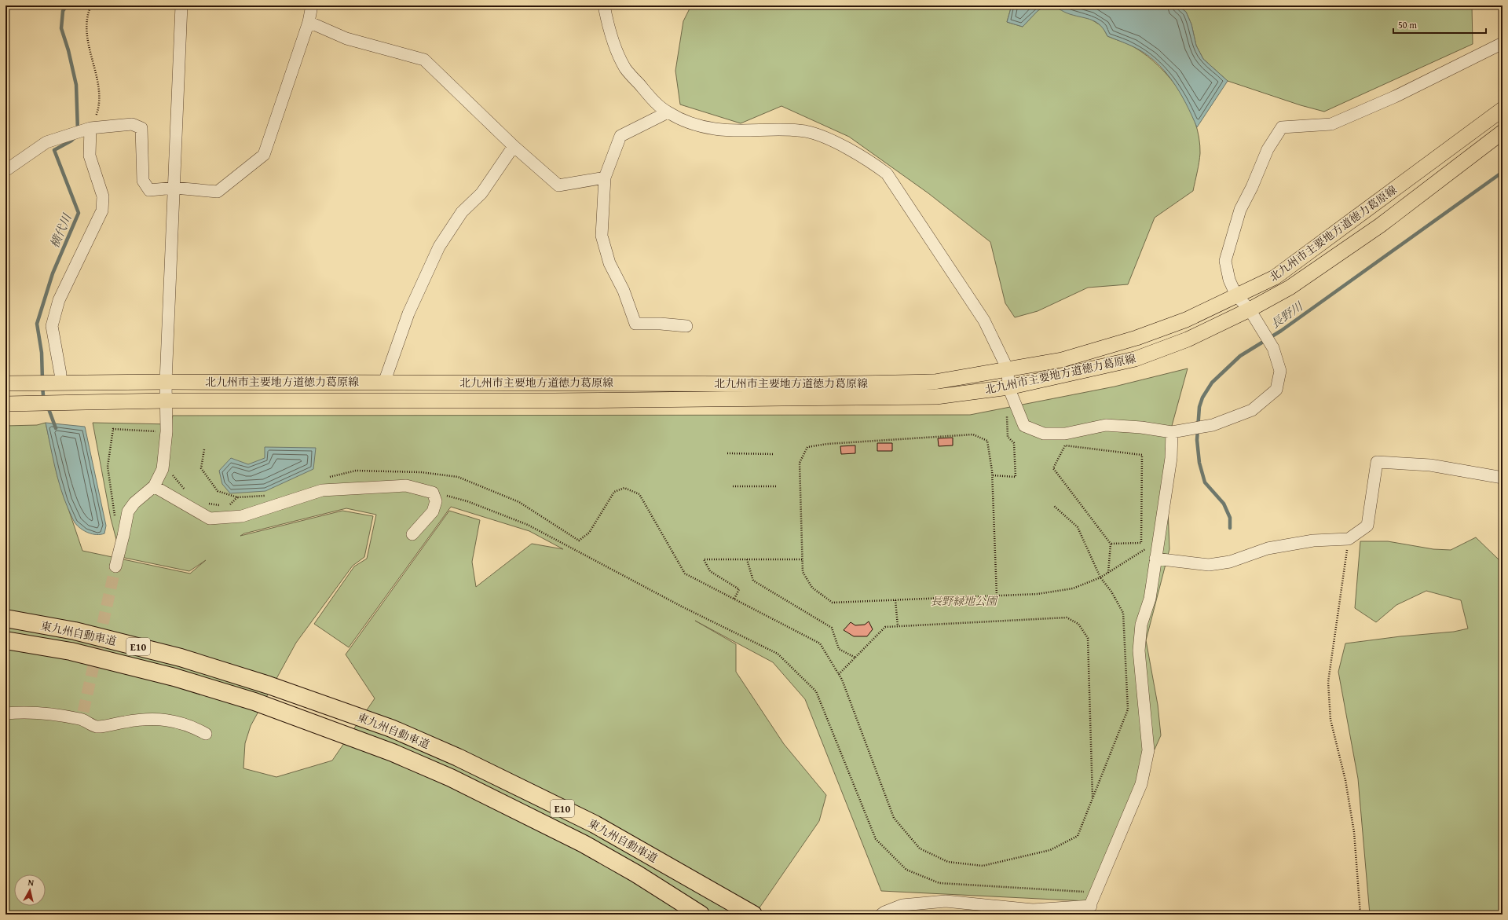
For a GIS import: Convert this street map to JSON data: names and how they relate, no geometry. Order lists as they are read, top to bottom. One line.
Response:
{"streets":{"highway":["東九州自動車道","E10"],"main road":["北九州市主要地方道徳力葛原線"]},"water":["横代川","長野川"],"parks":["長野緑地公園"],"scale_bar":"50 m","north":"top"}
